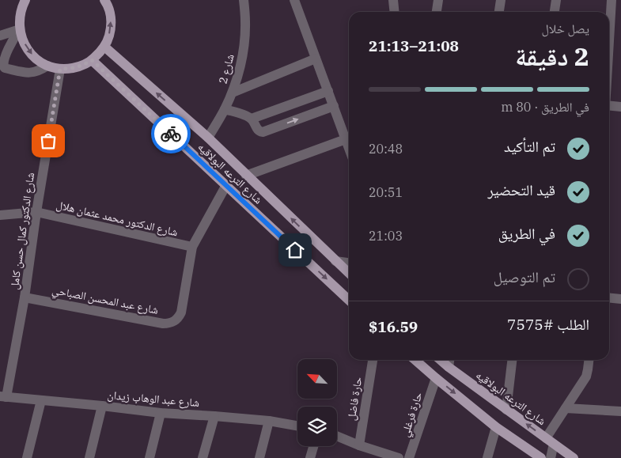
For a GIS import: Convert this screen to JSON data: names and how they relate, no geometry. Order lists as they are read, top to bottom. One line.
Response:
{"streets":{"main road":["شارع الترعه البولاقيه"],"street":["شارع 2","شارع الدكتور محمد عثمان هلال","شارع الدكتور كمال حسن كامل","شارع عبد المحسن الصباحي","شارع عبد الوهاب زيدان","حارة فاضل","حارة فرغلي"]},"crossings":[["شارع 2","شارع الترعه البولاقيه"],["شارع الدكتور محمد عثمان هلال","شارع الدكتور كمال حسن كامل"],["شارع الدكتور محمد عثمان هلال","شارع عبد المحسن الصباحي"],["شارع الدكتور كمال حسن كامل","شارع عبد المحسن الصباحي"],["شارع الدكتور كمال حسن كامل","شارع عبد الوهاب زيدان"]],"north":"top left","page":{"heading":["2 دقيقة","يصل خلال","21:08–21:13"],"panel":["الطلب #7575","$16.59"],"bar":"في الطريق · 80 m","list":[["تم التأكيد","20:48"],["قيد التحضير","20:51"],["في الطريق","21:03"],"تم التوصيل"]}}
